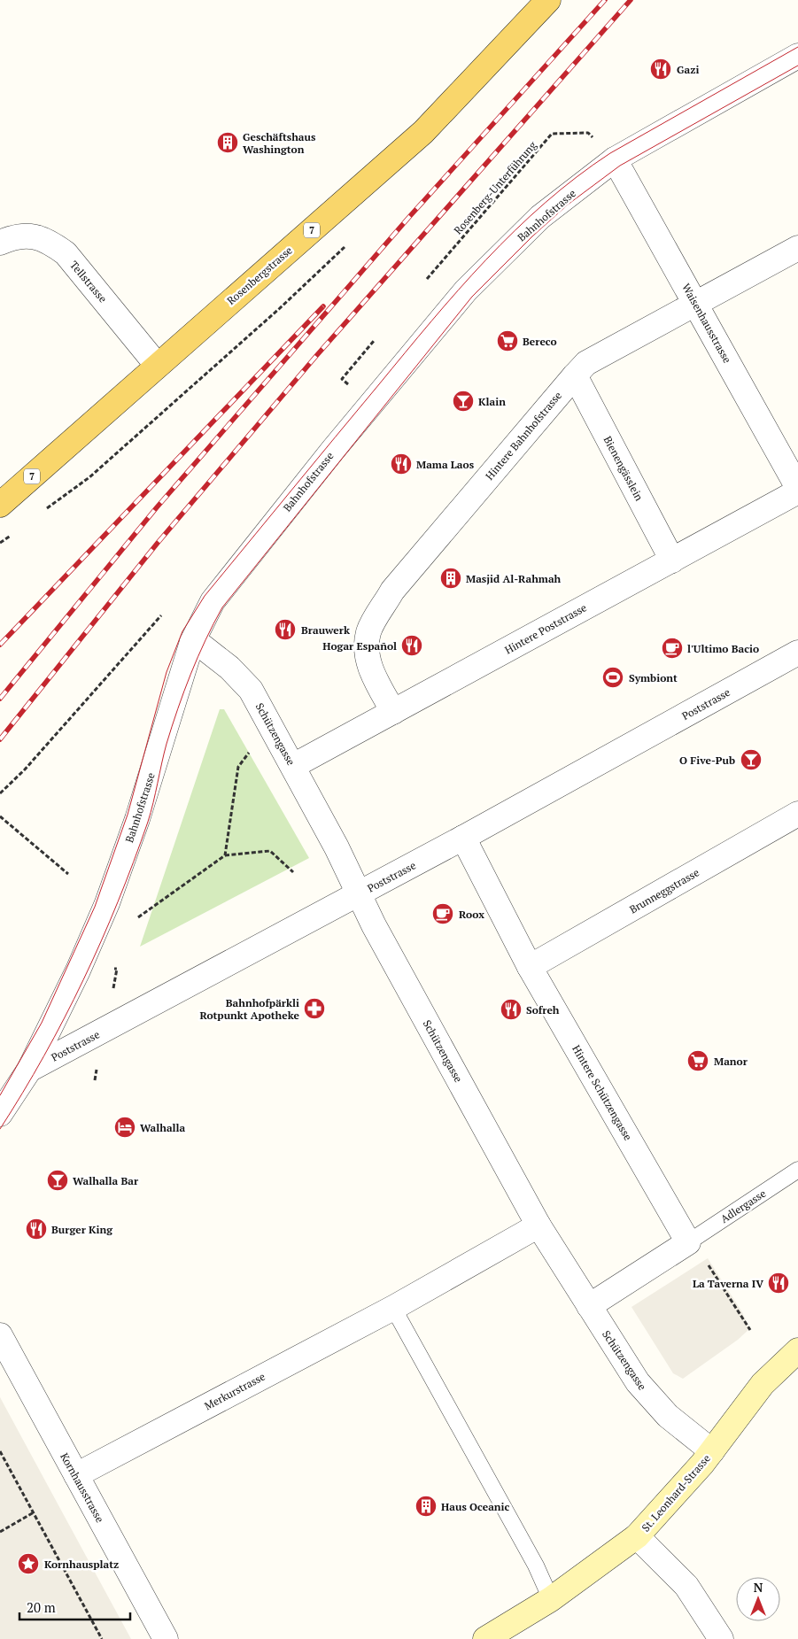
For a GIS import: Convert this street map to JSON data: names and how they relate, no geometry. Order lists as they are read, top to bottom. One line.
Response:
{"streets":{"main road":["7","Rosenbergstrasse","St. Leonhard-Strasse"],"street":["Bahnhofstrasse","Tellstrasse","Waisenhausstrasse","Hintere Bahnhofstrasse","Bienengässlein","Hintere Poststrasse","Poststrasse","Schützengasse","Brunneggstrasse","Hintere Schützengasse","Merkurstrasse","Kornhausstrasse"],"lane":["Adlergasse"],"path":["Rosenberg-Unterführung"]},"crossings":[["Bahnhofstrasse","Waisenhausstrasse"],["Bahnhofstrasse","Poststrasse"],["Bahnhofstrasse","Schützengasse"],["Rosenbergstrasse","Tellstrasse"],["Waisenhausstrasse","Hintere Bahnhofstrasse"],["Hintere Bahnhofstrasse","Bienengässlein"],["Hintere Bahnhofstrasse","Hintere Poststrasse"],["Bienengässlein","Hintere Poststrasse"],["Hintere Poststrasse","Schützengasse"],["Poststrasse","Schützengasse"],["Poststrasse","Hintere Schützengasse"],["Schützengasse","Merkurstrasse"],["Schützengasse","St. Leonhard-Strasse"],["Brunneggstrasse","Hintere Schützengasse"],["Hintere Schützengasse","Adlergasse"],["Merkurstrasse","Kornhausstrasse"]],"places":{"restaurant":["Gazi","Mama Laos","Brauwerk","Hogar Español","Sofreh","Burger King","La Taverna IV"],"building":["Geschäftshaus Washington","Masjid Al-Rahmah","Haus Oceanic"],"supermarket":["Bereco","Manor"],"bar":["Klain","O Five-Pub","Walhalla Bar"],"cafe":["l'Ultimo Bacio","Roox"],"sports":["Symbiont"],"pharmacy":["Bahnhofpärkli Rotpunkt Apotheke"],"hotel":["Walhalla"],"place":["Kornhausplatz"]},"scale_bar":"20 m","north":"top"}
